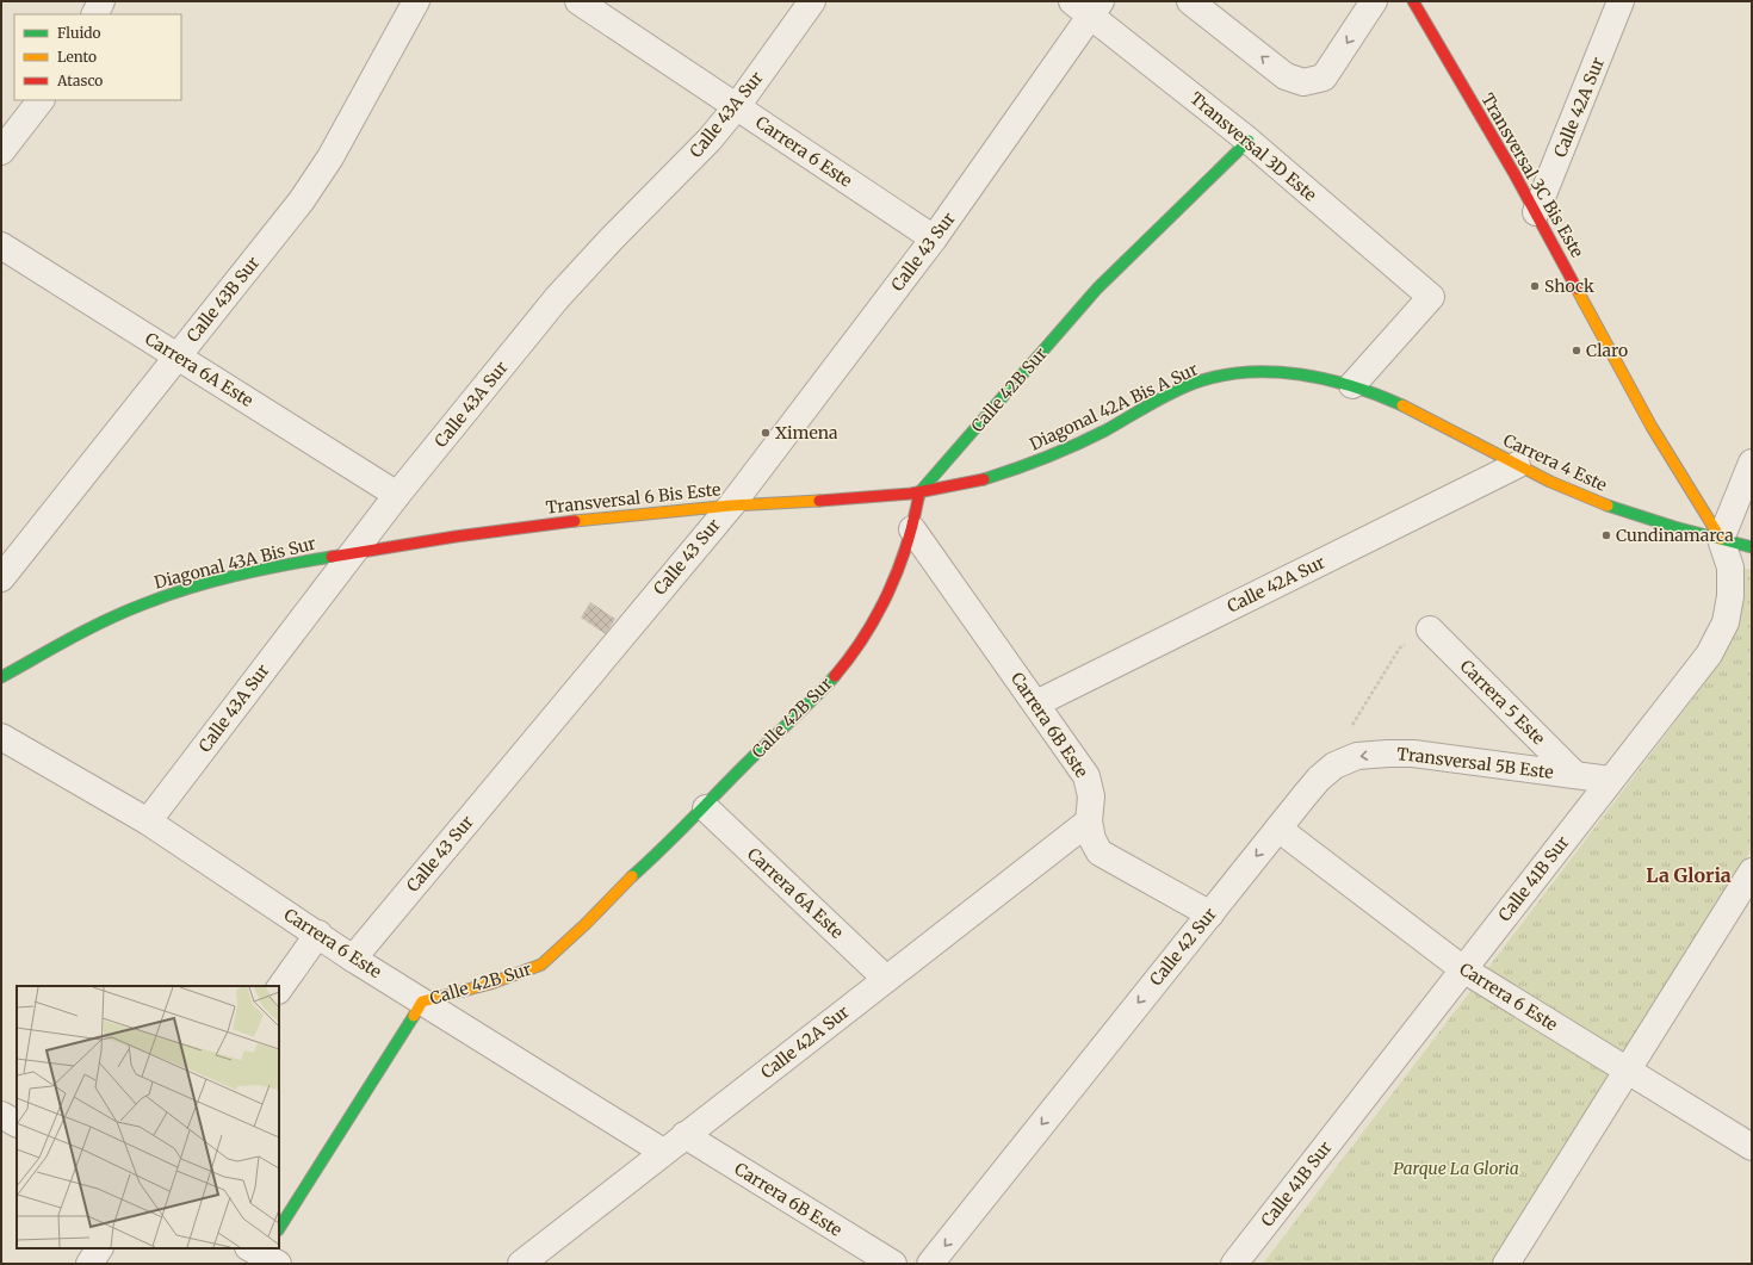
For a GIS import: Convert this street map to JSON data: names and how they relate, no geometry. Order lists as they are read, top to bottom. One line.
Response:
{"streets":{"street":["Calle 42A Sur","Calle 43A Sur","Transversal 3D Este","Carrera 6 Este","Transversal 3C Bis Este","Calle 43 Sur","Calle 43B Sur","Carrera 6A Este","Calle 42B Sur","Diagonal 42A Bis A Sur","Carrera 4 Este","Transversal 6 Bis Este","Diagonal 43A Bis Sur","Carrera 5 Este","Carrera 6B Este","Transversal 5B Este","Calle 41B Sur","Calle 42 Sur"]},"crossings":[["Calle 42A Sur","Carrera 6 Este"],["Calle 42A Sur","Transversal 3C Bis Este"],["Calle 42A Sur","Carrera 6A Este"],["Calle 42A Sur","Carrera 4 Este"],["Calle 42A Sur","Carrera 6B Este"],["Calle 43A Sur","Carrera 6 Este"],["Calle 43A Sur","Carrera 6A Este"],["Calle 43A Sur","Transversal 6 Bis Este"],["Calle 43A Sur","Diagonal 43A Bis Sur"],["Transversal 3D Este","Calle 43 Sur"],["Transversal 3D Este","Calle 42B Sur"],["Transversal 3D Este","Diagonal 42A Bis A Sur"],["Transversal 3D Este","Carrera 4 Este"],["Carrera 6 Este","Calle 43 Sur"],["Carrera 6 Este","Calle 42B Sur"],["Carrera 6 Este","Calle 41B Sur"],["Carrera 6 Este","Calle 42 Sur"],["Transversal 3C Bis Este","Carrera 4 Este"],["Transversal 3C Bis Este","Calle 41B Sur"],["Calle 43 Sur","Transversal 6 Bis Este"],["Calle 43B Sur","Carrera 6A Este"],["Carrera 6A Este","Calle 42B Sur"],["Calle 42B Sur","Diagonal 42A Bis A Sur"],["Calle 42B Sur","Transversal 6 Bis Este"],["Calle 42B Sur","Carrera 6B Este"],["Diagonal 42A Bis A Sur","Carrera 4 Este"],["Diagonal 42A Bis A Sur","Transversal 6 Bis Este"],["Carrera 4 Este","Calle 41B Sur"],["Transversal 6 Bis Este","Diagonal 43A Bis Sur"],["Carrera 5 Este","Transversal 5B Este"],["Carrera 6B Este","Calle 42 Sur"],["Transversal 5B Este","Calle 41B Sur"],["Transversal 5B Este","Calle 42 Sur"]],"one_way":["Transversal 5B Este","Calle 42 Sur"],"districts":["La Gloria"],"parks":["Parque La Gloria"],"places":["Shock","Claro","Ximena","Cundinamarca"],"legend":["Fluido","Lento","Atasco"]}
